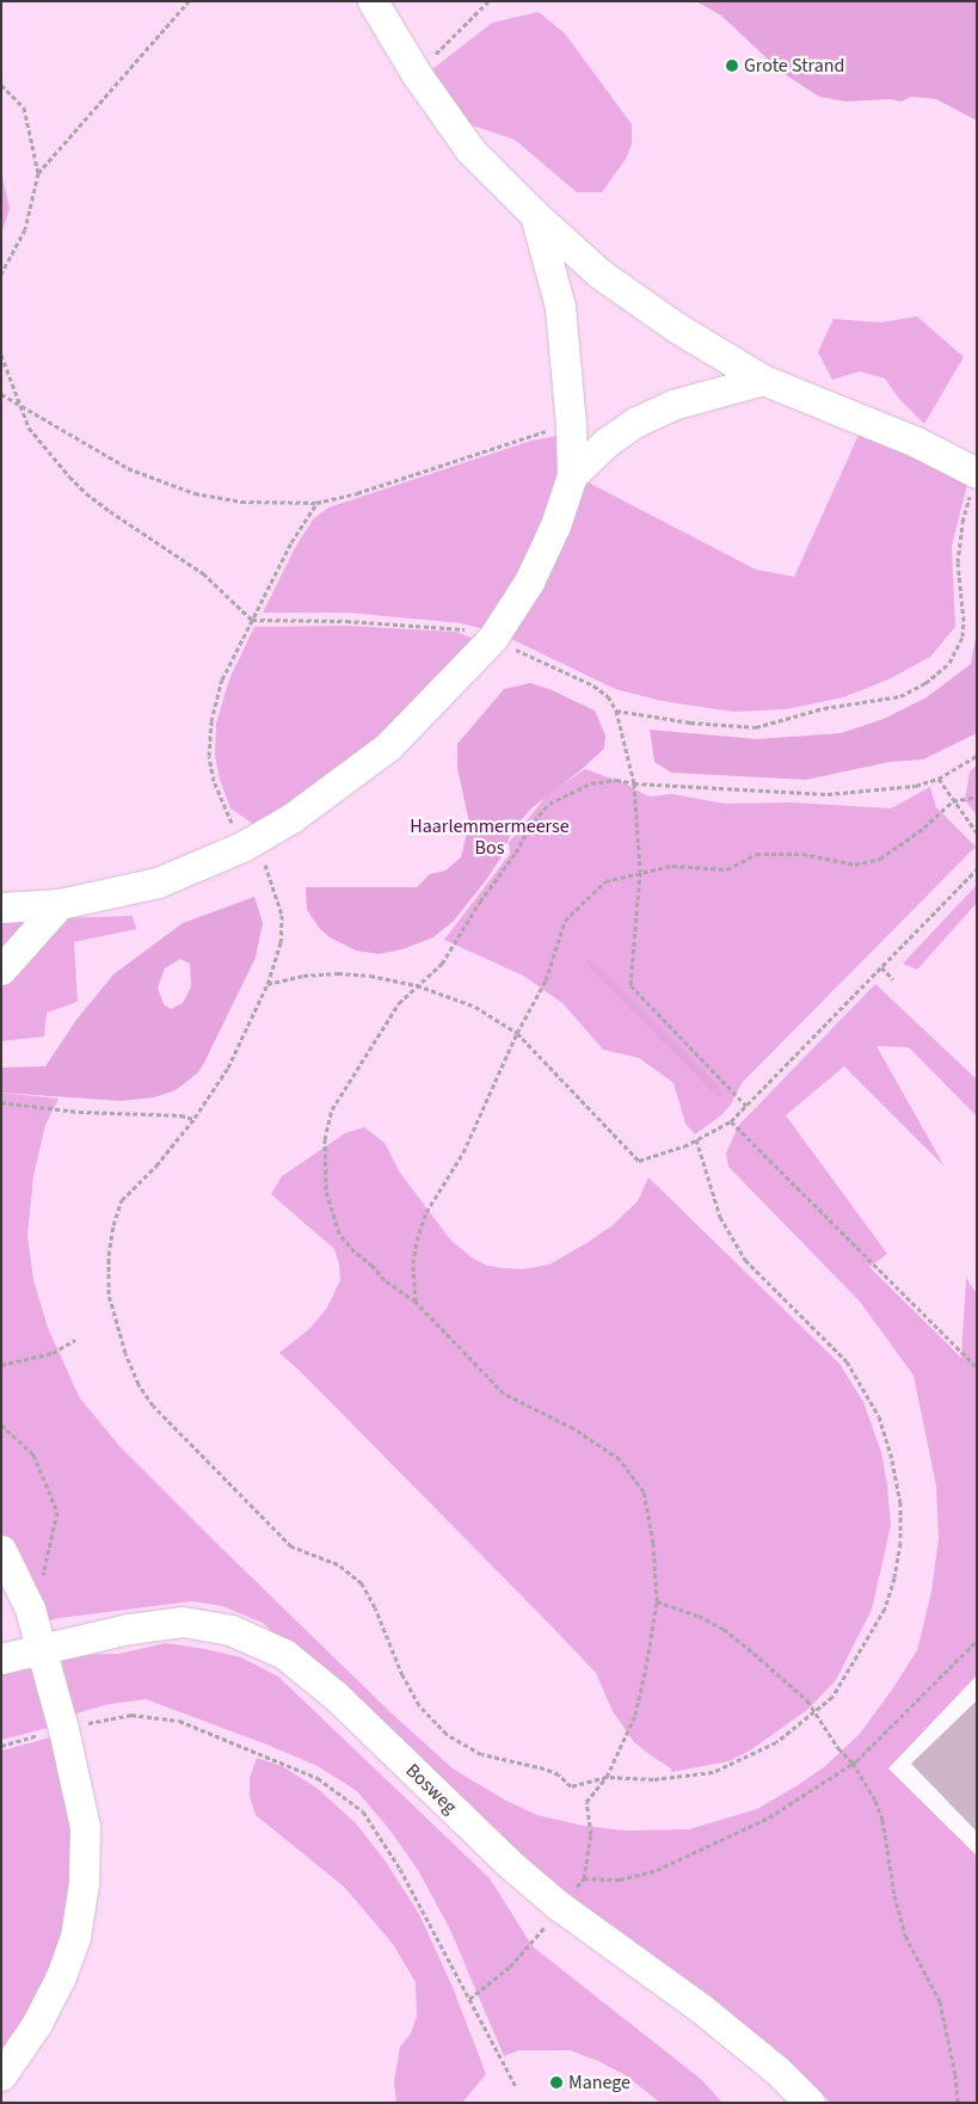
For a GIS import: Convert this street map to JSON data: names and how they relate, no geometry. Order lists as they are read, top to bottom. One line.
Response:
{"streets":{"street":["Bosweg"]},"parks":["Haarlemmermeerse Bos"],"places":["Grote Strand","Manege"]}
